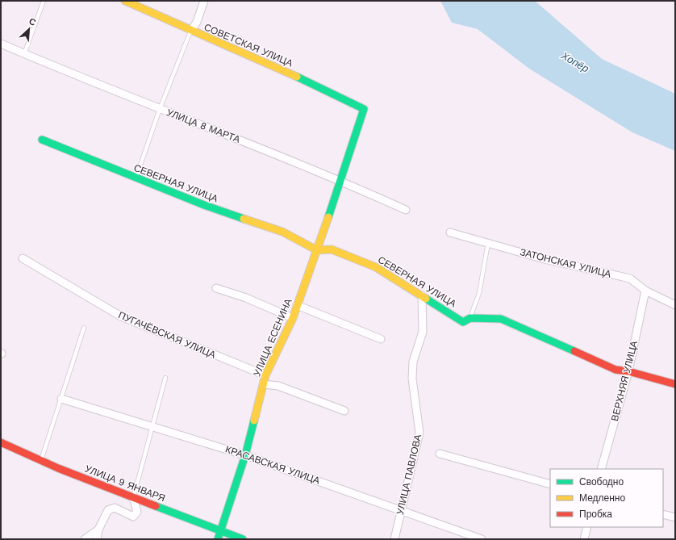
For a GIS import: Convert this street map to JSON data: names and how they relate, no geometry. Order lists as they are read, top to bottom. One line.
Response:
{"streets":{"street":["СОВЕТСКАЯ УЛИЦА","УЛИЦА 8 МАРТА","СЕВЕРНАЯ УЛИЦА","ЗАТОНСКАЯ УЛИЦА","ПУГАЧЁВСКАЯ УЛИЦА","УЛИЦА ЕСЕНИНА","ВЕРХНЯЯ УЛИЦА","КРАСАВСКАЯ УЛИЦА","УЛИЦА ПАВЛОВА","УЛИЦА 9 ЯНВАРЯ"]},"crossings":[["СОВЕТСКАЯ УЛИЦА","УЛИЦА ЕСЕНИНА"],["УЛИЦА 8 МАРТА","УЛИЦА ЕСЕНИНА"],["СЕВЕРНАЯ УЛИЦА","УЛИЦА ЕСЕНИНА"],["СЕВЕРНАЯ УЛИЦА","ВЕРХНЯЯ УЛИЦА"],["СЕВЕРНАЯ УЛИЦА","УЛИЦА ПАВЛОВА"],["ЗАТОНСКАЯ УЛИЦА","ВЕРХНЯЯ УЛИЦА"],["ПУГАЧЁВСКАЯ УЛИЦА","УЛИЦА ЕСЕНИНА"],["УЛИЦА ЕСЕНИНА","КРАСАВСКАЯ УЛИЦА"],["УЛИЦА ЕСЕНИНА","УЛИЦА 9 ЯНВАРЯ"],["КРАСАВСКАЯ УЛИЦА","УЛИЦА ПАВЛОВА"]],"water":["Хопёр"],"legend":["Свободно","Медленно","Пробка"],"north":"top right"}
